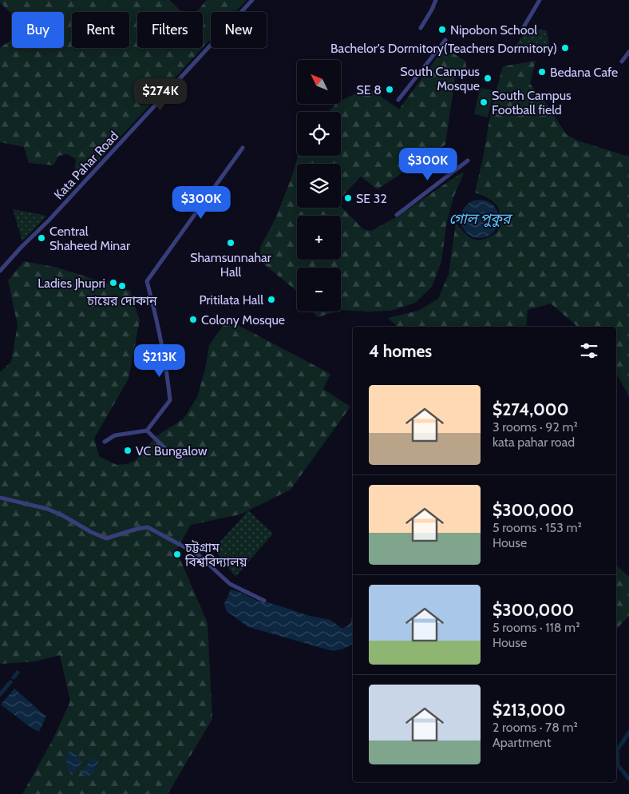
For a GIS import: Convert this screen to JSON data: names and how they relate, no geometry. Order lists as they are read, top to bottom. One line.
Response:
{"streets":{"street":["Kata Pahar Road"]},"water":["গোল পুকুর"],"places":["Nipobon School","Bachelor's Dormitory(Teachers Dormitory)","Bedana Cafe","South Campus Mosque","SE 8","South Campus Football field","SE 32","Central Shaheed Minar","Shamsunnahar Hall","Ladies Jhupri","চায়ের দোকান","Pritilata Hall","Colony Mosque","VC Bungalow","চট্টগ্রাম বিশ্ববিদ্যালয়"],"north":"top left","page":{"chip":["Buy","Rent","Filters","New"],"map_buttons":["+","−"],"price":["$274K","$300K","$300K","$213K"],"heading":"4 homes","list":[{"name":"$274,000","note":"3 rooms · 92 m² · kata pahar road"},{"name":"$300,000","note":"5 rooms · 153 m² · House"},{"name":"$300,000","note":"5 rooms · 118 m² · House"},{"name":"$213,000","note":"2 rooms · 78 m² · Apartment"}]}}
